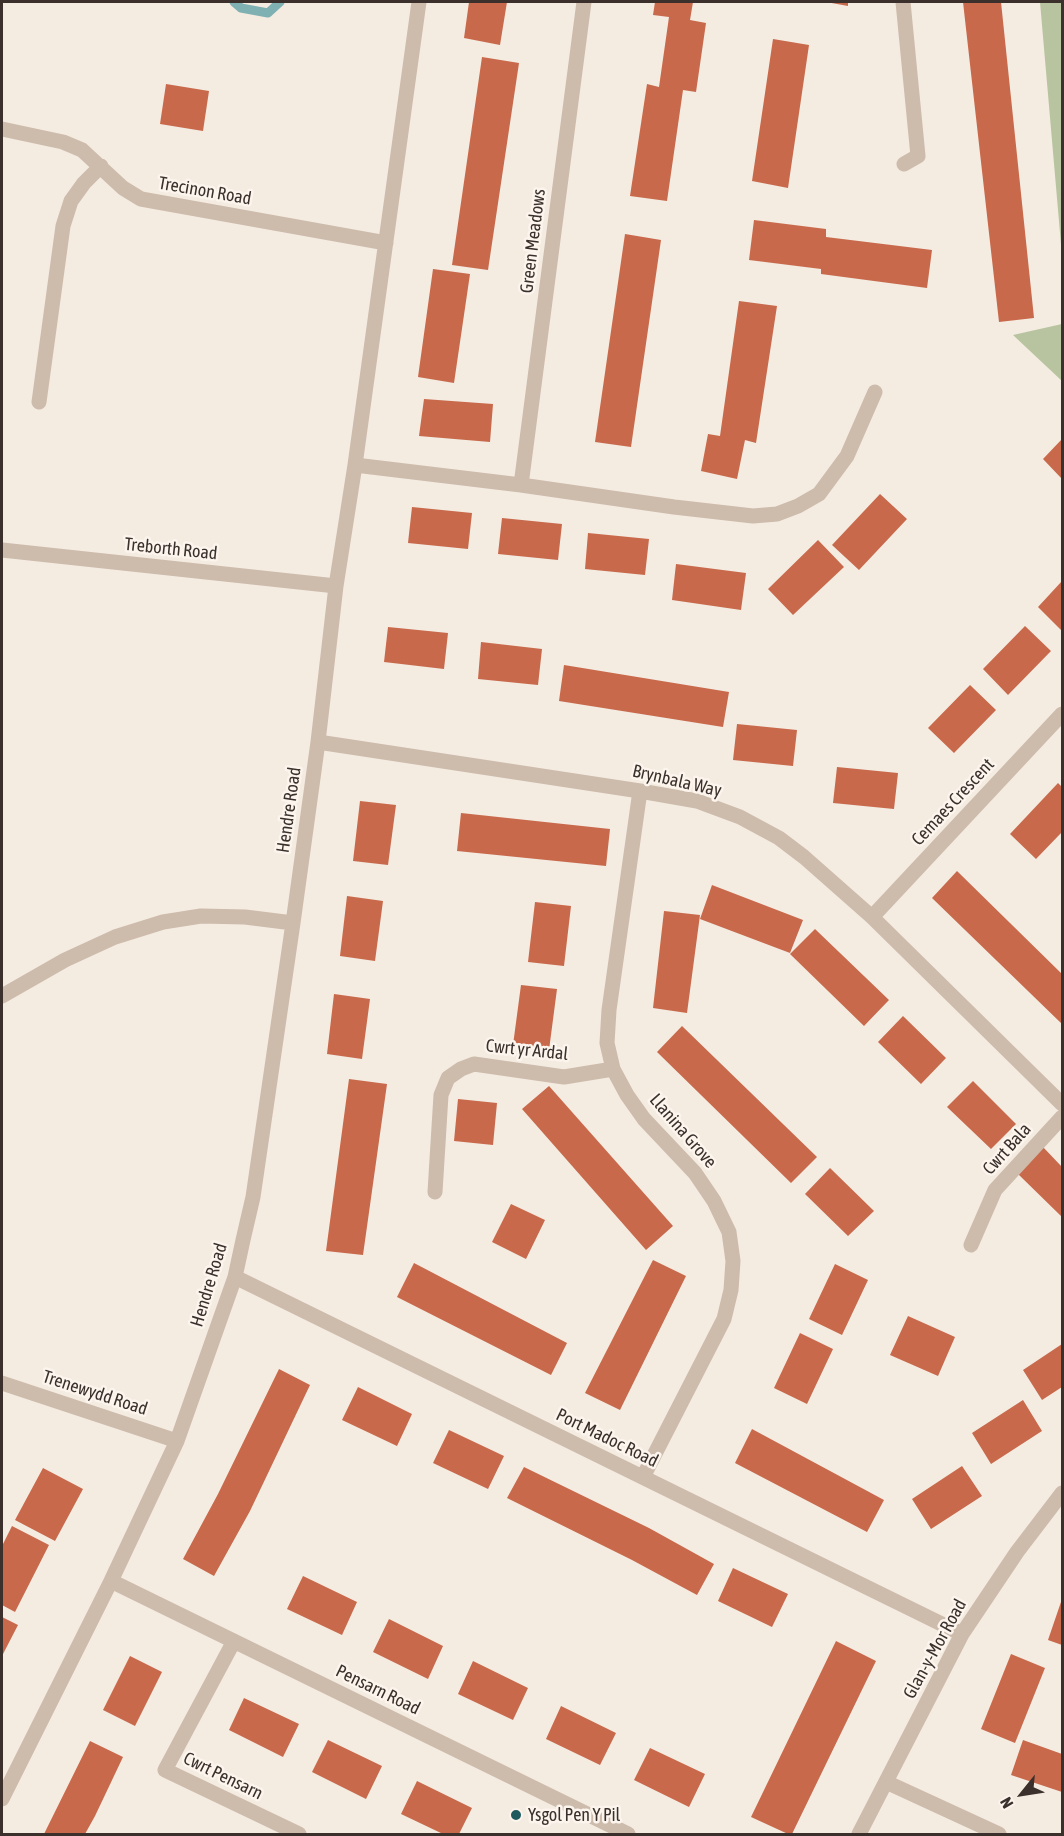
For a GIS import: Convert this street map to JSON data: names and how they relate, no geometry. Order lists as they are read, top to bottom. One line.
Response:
{"streets":{"street":["Trecinon Road","Green Meadows","Treborth Road","Brynbala Way","Cemaes Crescent","Hendre Road","Cwrt yr Ardal","Llanina Grove","Cwrt Bala","Trenewydd Road","Port Madoc Road","Glan-y-Mor Road","Pensarn Road","Cwrt Pensarn"]},"crossings":[["Trecinon Road","Hendre Road"],["Treborth Road","Hendre Road"],["Brynbala Way","Cemaes Crescent"],["Brynbala Way","Hendre Road"],["Brynbala Way","Llanina Grove"],["Hendre Road","Trenewydd Road"],["Hendre Road","Port Madoc Road"],["Hendre Road","Pensarn Road"],["Cwrt yr Ardal","Llanina Grove"],["Llanina Grove","Port Madoc Road"],["Port Madoc Road","Glan-y-Mor Road"],["Pensarn Road","Cwrt Pensarn"]],"places":["Ysgol Pen Y Pil"],"north":"bottom left"}
